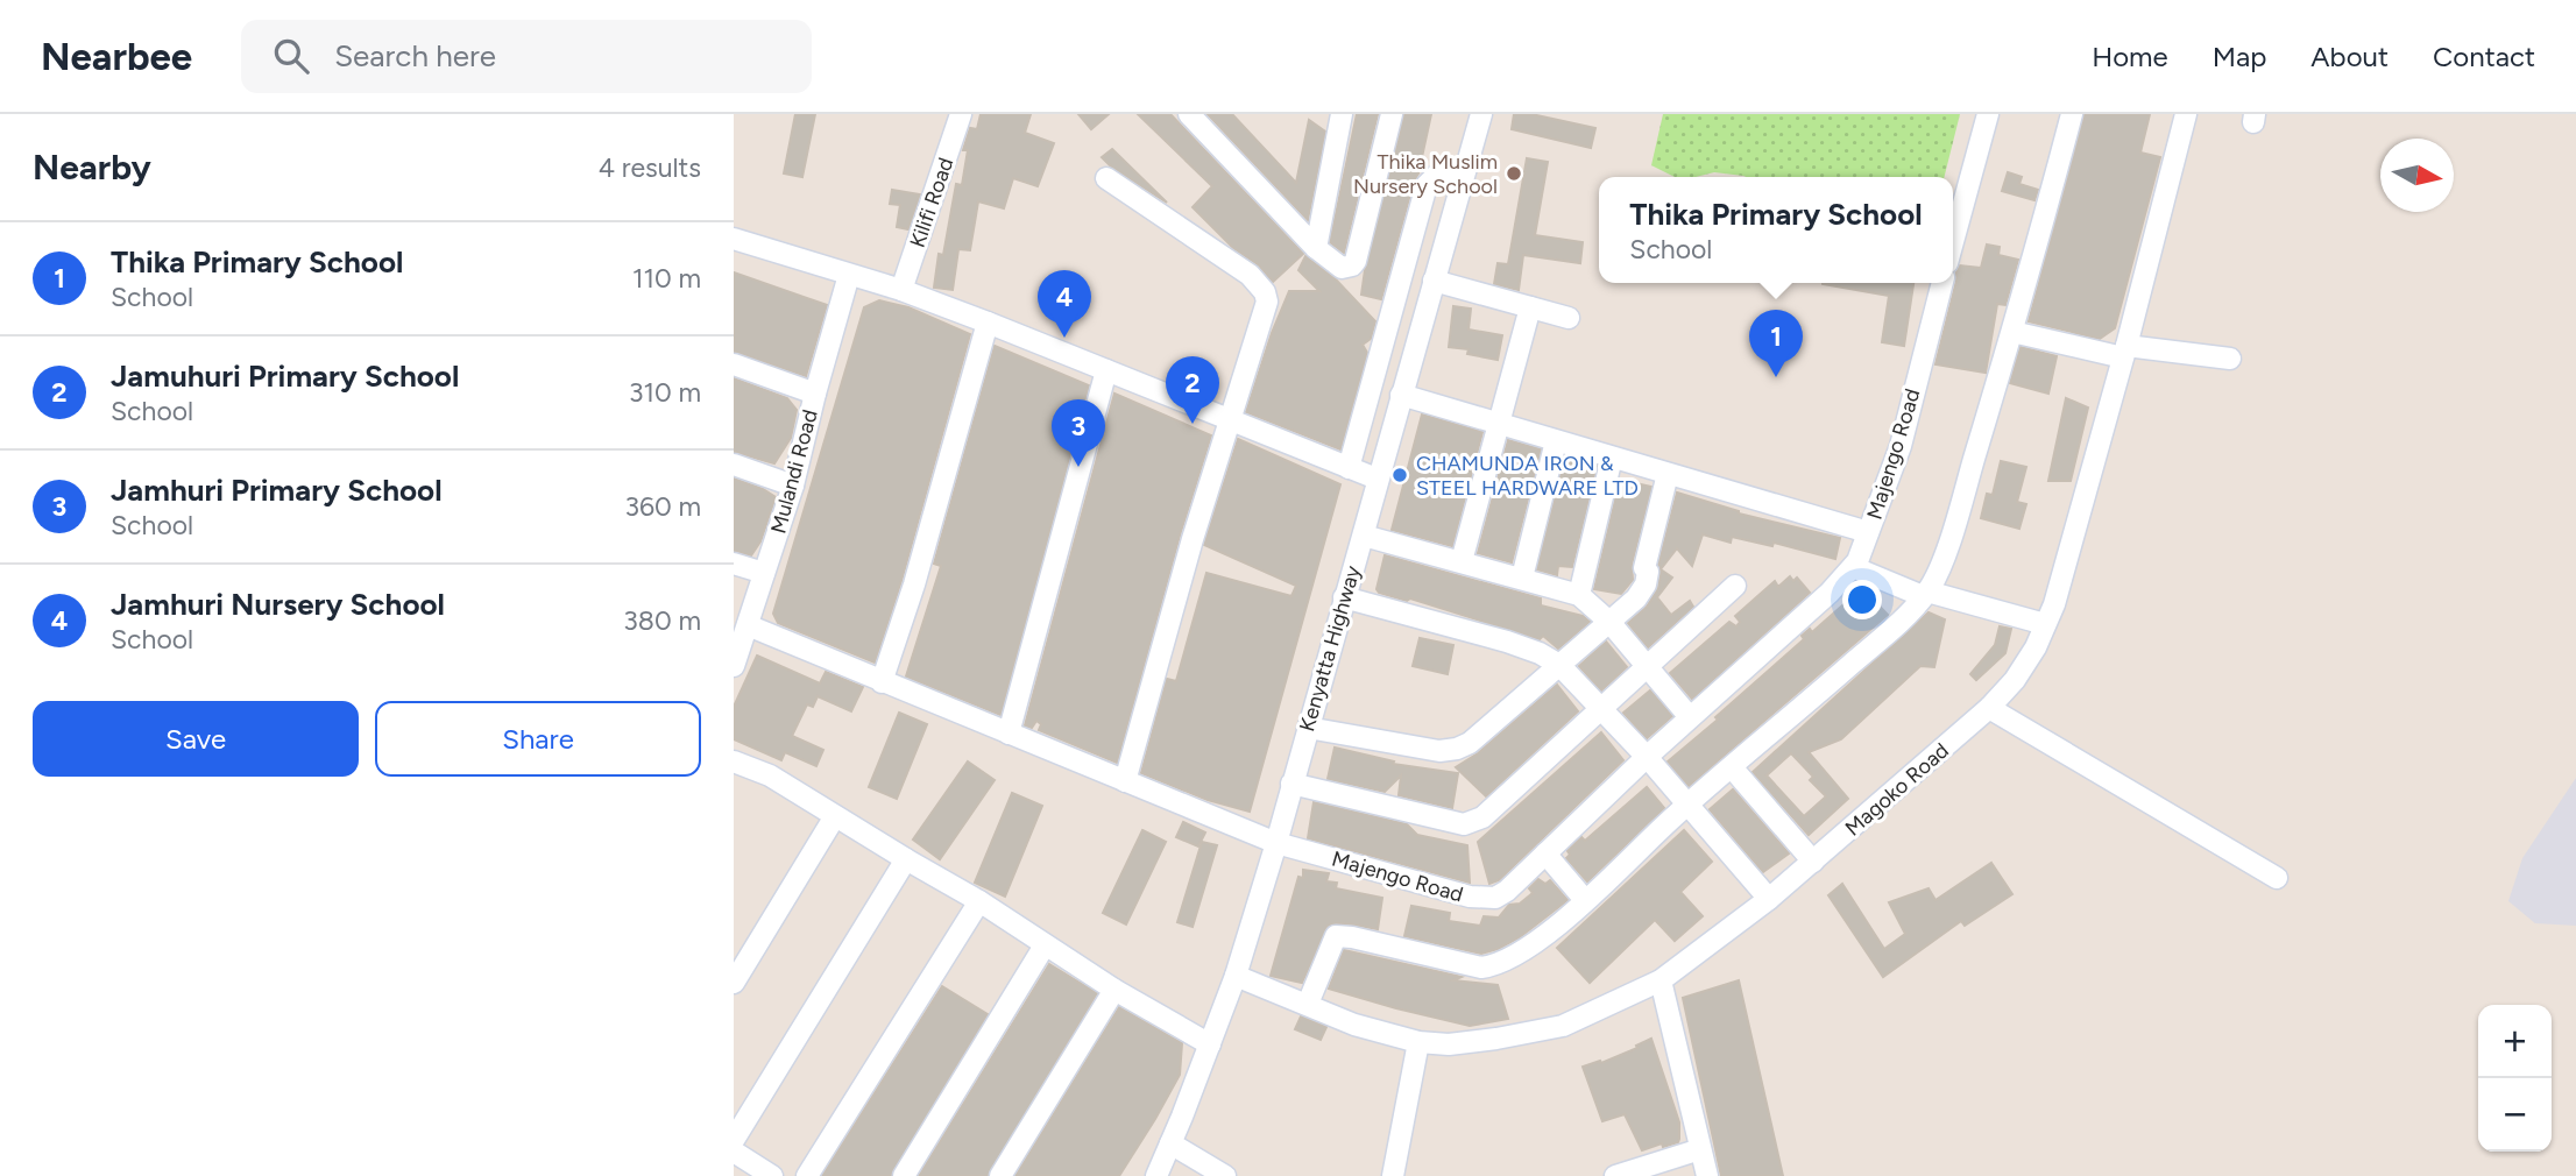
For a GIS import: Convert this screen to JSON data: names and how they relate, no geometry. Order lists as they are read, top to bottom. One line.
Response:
{"streets":{"street":["Kilifi Road","Majengo Road","Mulandi Road","Kenyatta Highway","Magoko Road"]},"crossings":[["Majengo Road","Mulandi Road"],["Majengo Road","Kenyatta Highway"],["Kenyatta Highway","Magoko Road"]],"places":["Thika Muslim Nursery School","CHAMUNDA IRON & STEEL HARDWARE LTD"],"north":"right","page":{"header":"Nearbee","search":"Search here","nav":["Home","Map","About","Contact"],"heading":["Nearby","4 results"],"popup":["Thika Primary School","School"],"list":[{"mark":"1","name":"Thika Primary School","note":"School","value":"110 m"},{"mark":"2","name":"Jamuhuri Primary School","note":"School","value":"310 m"},{"mark":"3","name":"Jamhuri Primary School","note":"School","value":"360 m"},{"mark":"4","name":"Jamhuri Nursery School","note":"School","value":"380 m"}],"pins":["4","1","2","3"],"buttons":["Save","Share"],"map_buttons":["+","−"]}}
